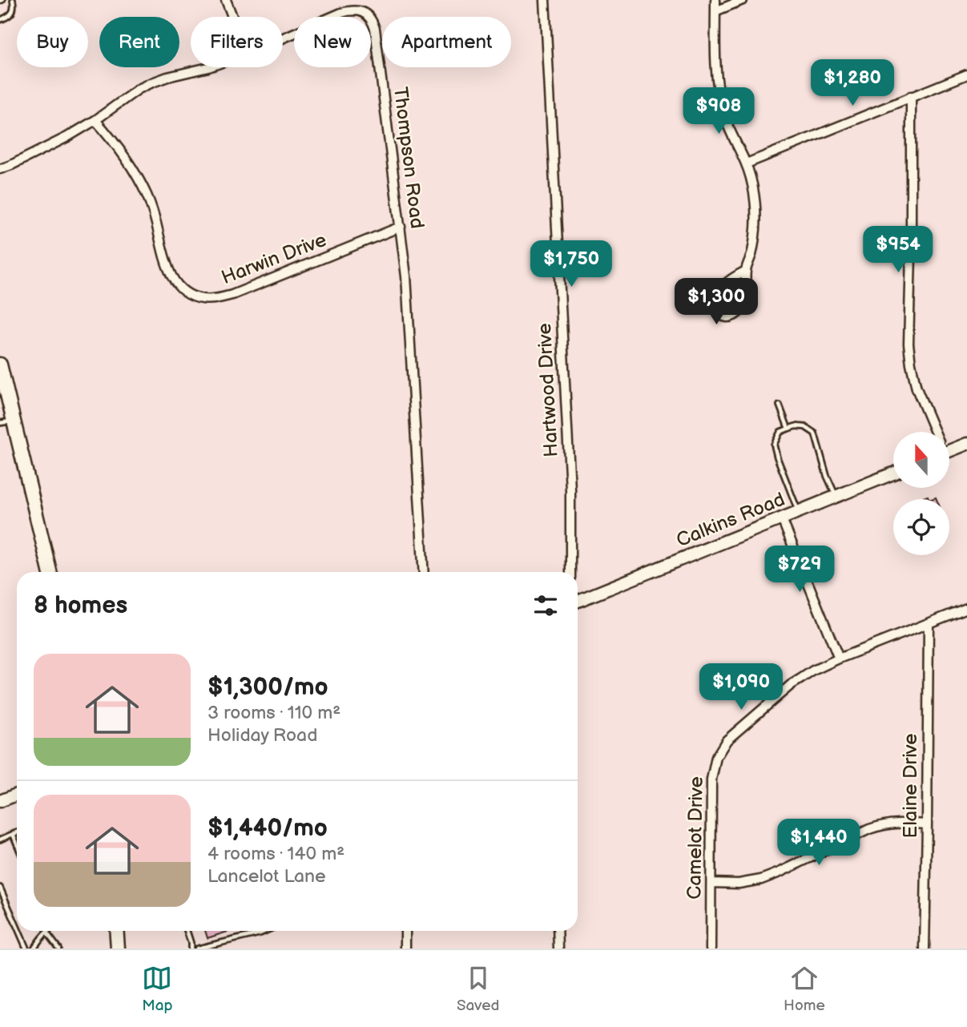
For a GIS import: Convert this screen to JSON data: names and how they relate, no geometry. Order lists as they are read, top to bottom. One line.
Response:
{"streets":{"main road":["Calkins Road"],"street":["Thompson Road","Harwin Drive","Hartwood Drive","Elaine Drive","Camelot Drive"]},"crossings":[["Thompson Road","Harwin Drive"],["Elaine Drive","Camelot Drive"]],"north":"top","page":{"chip":["Buy","Rent","Filters","New","Apartment"],"price":["$1,280","$908","$954","$1,750","$1,300","$729","$1,090","$1,440"],"heading":"8 homes","list":[{"name":"$1,300/mo","note":"3 rooms · 110 m² · Holiday Road"},{"name":"$1,440/mo","note":"4 rooms · 140 m² · Lancelot Lane"}],"tabs":["Map","Saved","Home"]}}
